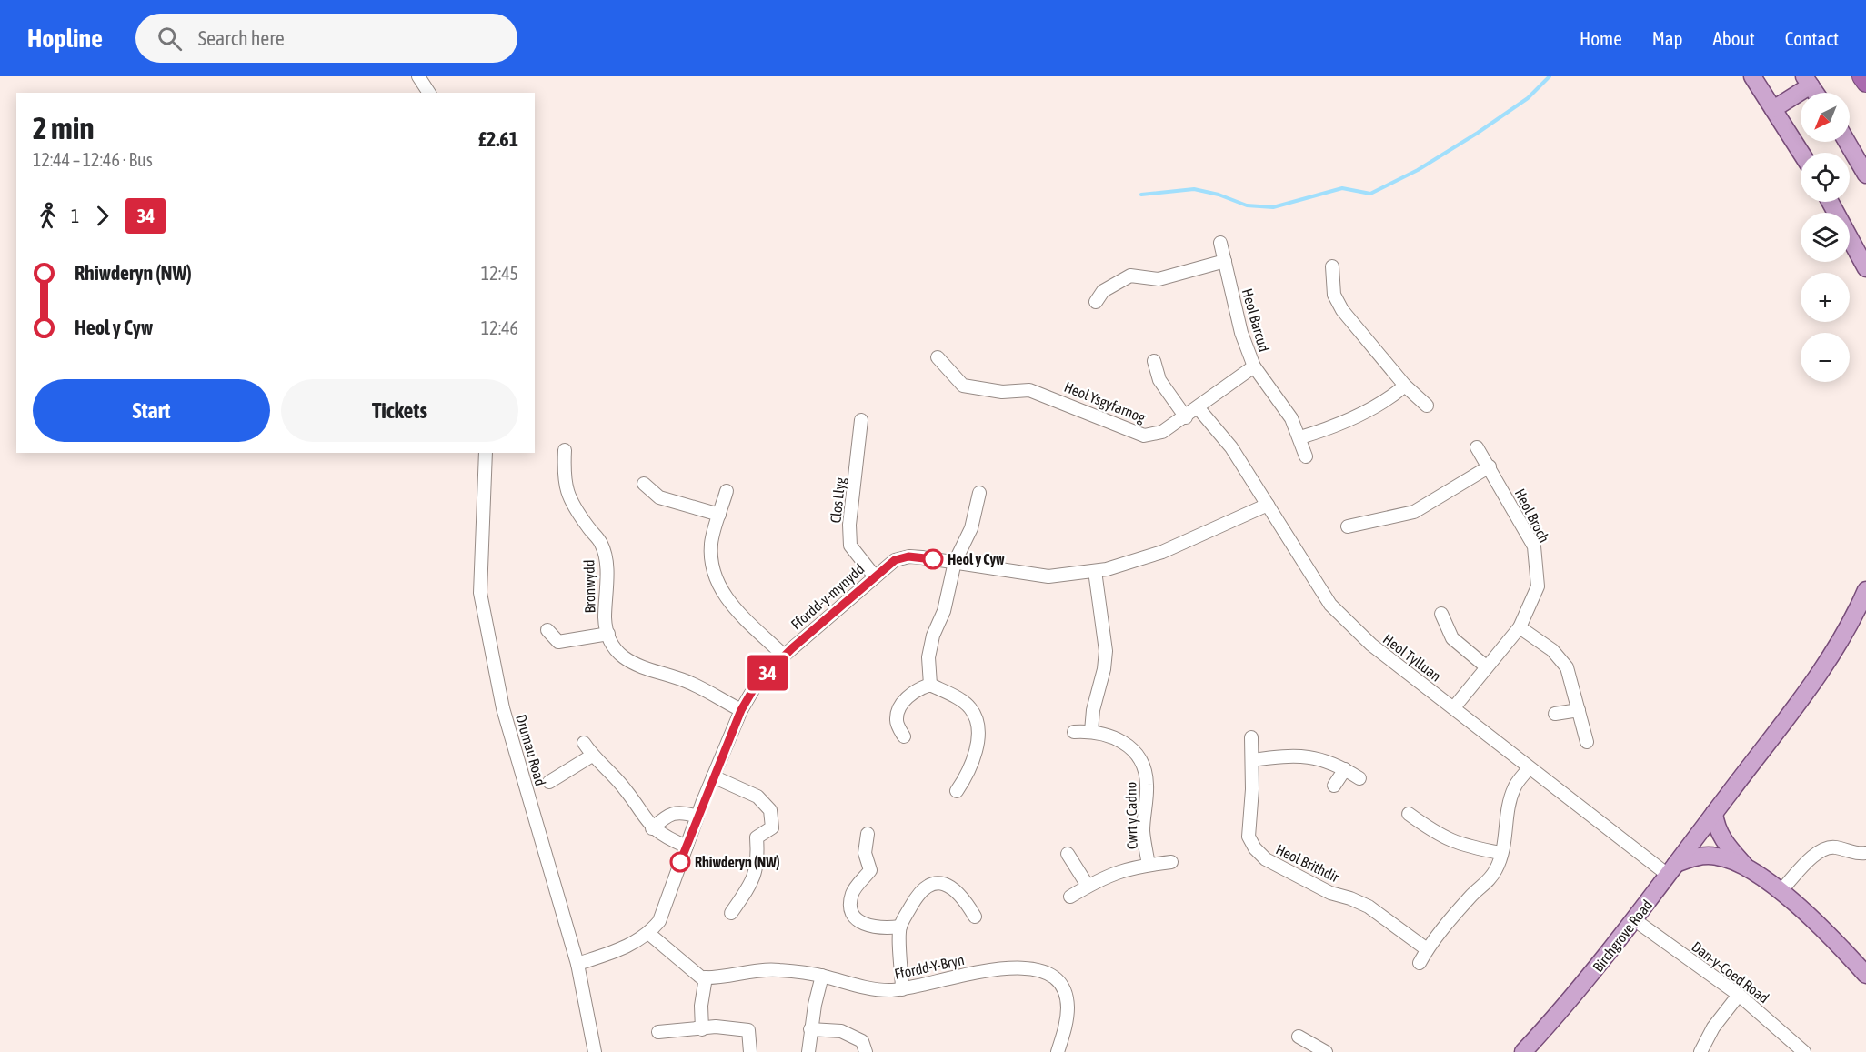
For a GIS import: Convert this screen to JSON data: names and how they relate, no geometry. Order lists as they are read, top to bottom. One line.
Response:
{"streets":{"main road":["Birchgrove Road"],"street":["Heol Barcud","Heol Ysgyfarnog","Clos Llyg","Heol Broch","Bronwydd","Ffordd-y-mynydd","Heol Tylluan","Drumau Road","Cwrt y Cadno","Heol Brithdir","Ffordd-Y-Bryn","Dan-y-Coed Road"]},"crossings":[["Heol Barcud","Heol Ysgyfarnog"],["Heol Ysgyfarnog","Heol Tylluan"],["Clos Llyg","Ffordd-y-mynydd"],["Heol Broch","Heol Tylluan"],["Bronwydd","Ffordd-y-mynydd"],["Ffordd-y-mynydd","Heol Tylluan"],["Heol Tylluan","Birchgrove Road"],["Birchgrove Road","Dan-y-Coed Road"]],"places":["Heol y Cyw","Rhiwderyn (NW)"],"lines":["bus line 34"],"north":"bottom left","page":{"header":"Hopline","search":"Search here","nav":["Home","Map","About","Contact"],"on_map":"34","map_buttons":["+","−"],"heading":["2 min","12:44 – 12:46 · Bus","£2.61"],"legs":["1","34"],"list":[{"name":"Rhiwderyn (NW)","value":"12:45"},{"name":"Heol y Cyw","value":"12:46"}],"buttons":["Start","Tickets"]}}
